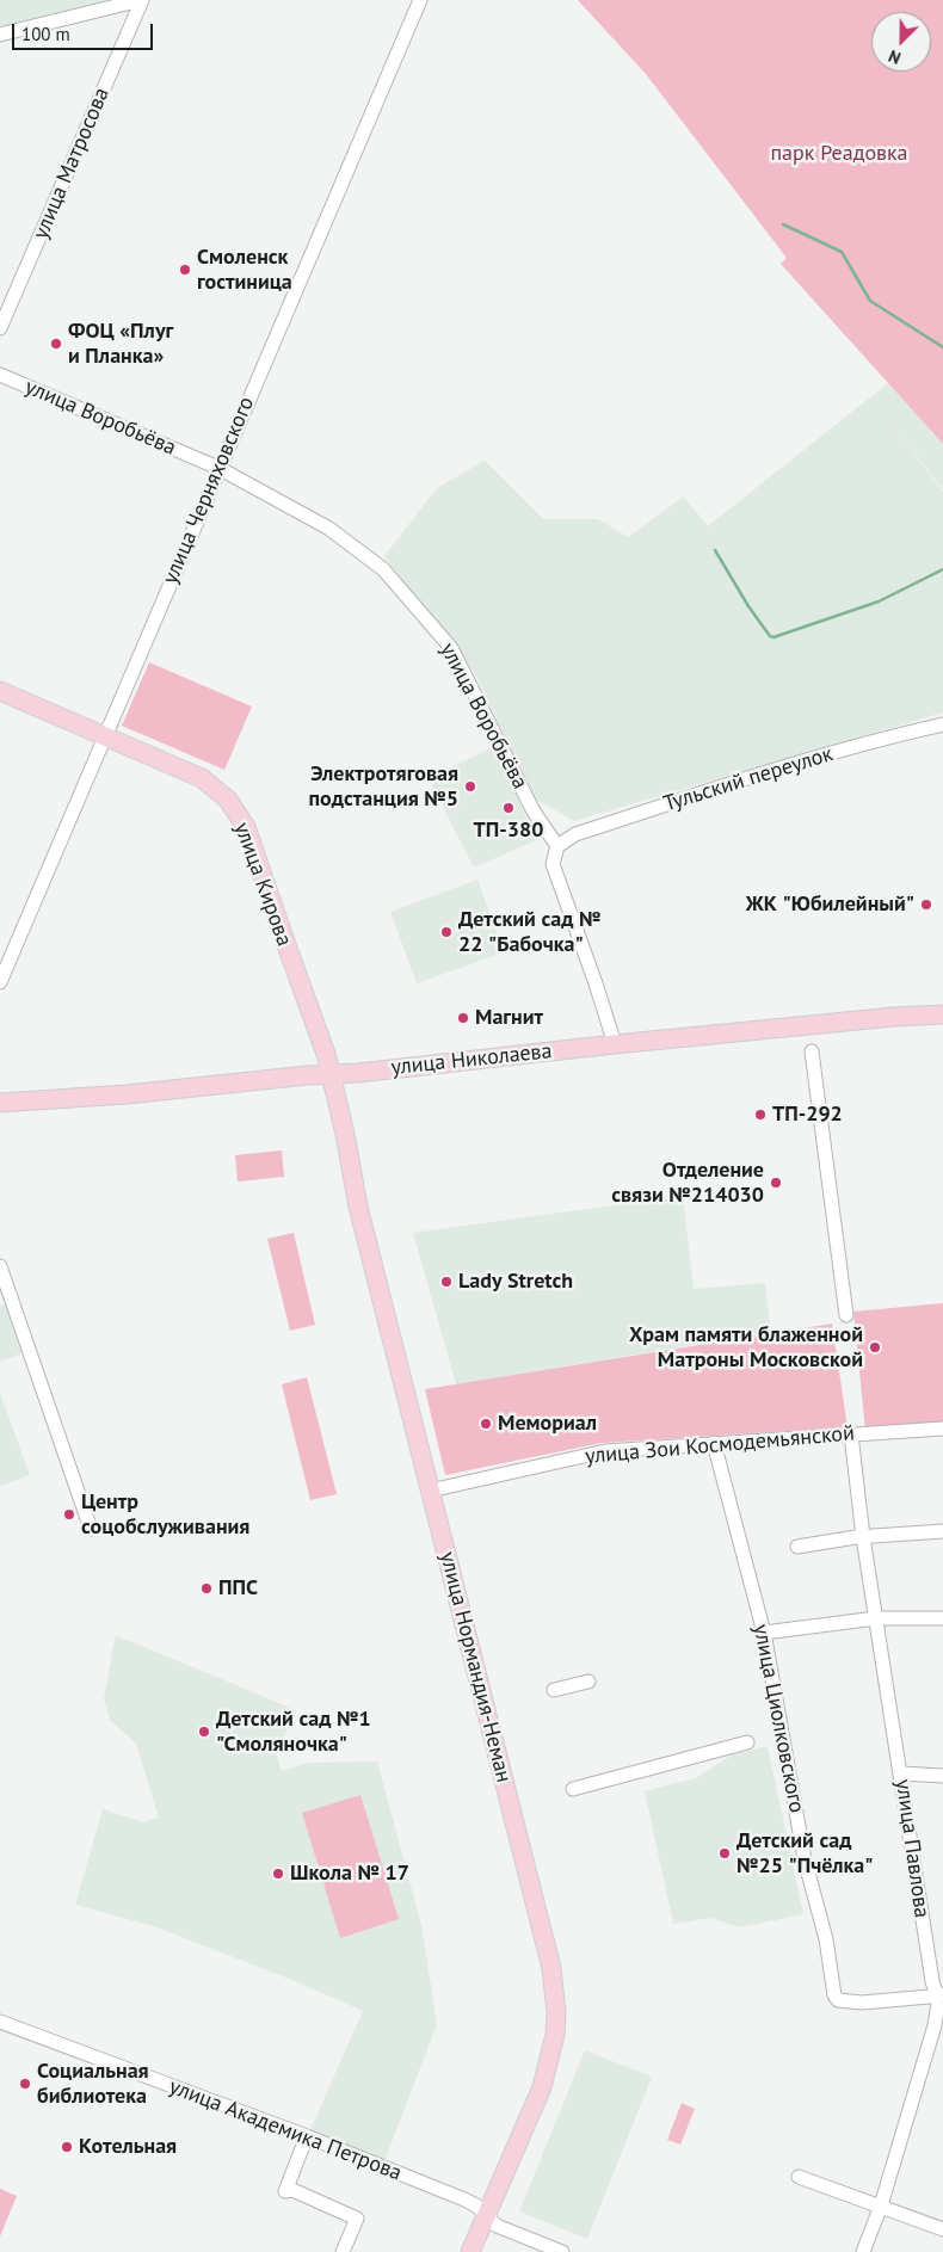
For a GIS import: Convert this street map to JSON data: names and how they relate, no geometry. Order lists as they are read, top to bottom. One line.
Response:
{"streets":{"main road":["улица Кирова","улица Николаева","улица Нормандия-Неман"],"street":["улица Матросова","улица Воробьёва","улица Черняховского","Тульский переулок","улица Зои Космодемьянской","улица Циолковского","улица Павлова","улица Академика Петрова"]},"crossings":[["улица Воробьёва","улица Черняховского"],["улица Воробьёва","Тульский переулок"],["улица Черняховского","улица Кирова"],["улица Кирова","улица Николаева"],["улица Кирова","улица Нормандия-Неман"],["улица Николаева","улица Нормандия-Неман"],["улица Зои Космодемьянской","улица Нормандия-Неман"],["улица Зои Космодемьянской","улица Циолковского"],["улица Зои Космодемьянской","улица Павлова"],["улица Нормандия-Неман","улица Академика Петрова"],["улица Циолковского","улица Павлова"]],"parks":["парк Реадовка"],"places":["Смоленск гостиница","ФОЦ «Плуг и Планка»","Электротяговая подстанция №5","ТП-380","ЖК \"Юбилейный\"","Детский сад № 22 \"Бабочка\"","Магнит","ТП-292","Отделение связи №214030","Lady Stretch","Храм памяти блаженной Матроны Московской","Мемориал","Центр соцобслуживания","ППС","Детский сад №1 \"Смоляночка\"","Детский сад №25 \"Пчёлка\"","Школа № 17","Социальная библиотека","Котельная"],"scale_bar":"100 m","north":"bottom left"}
